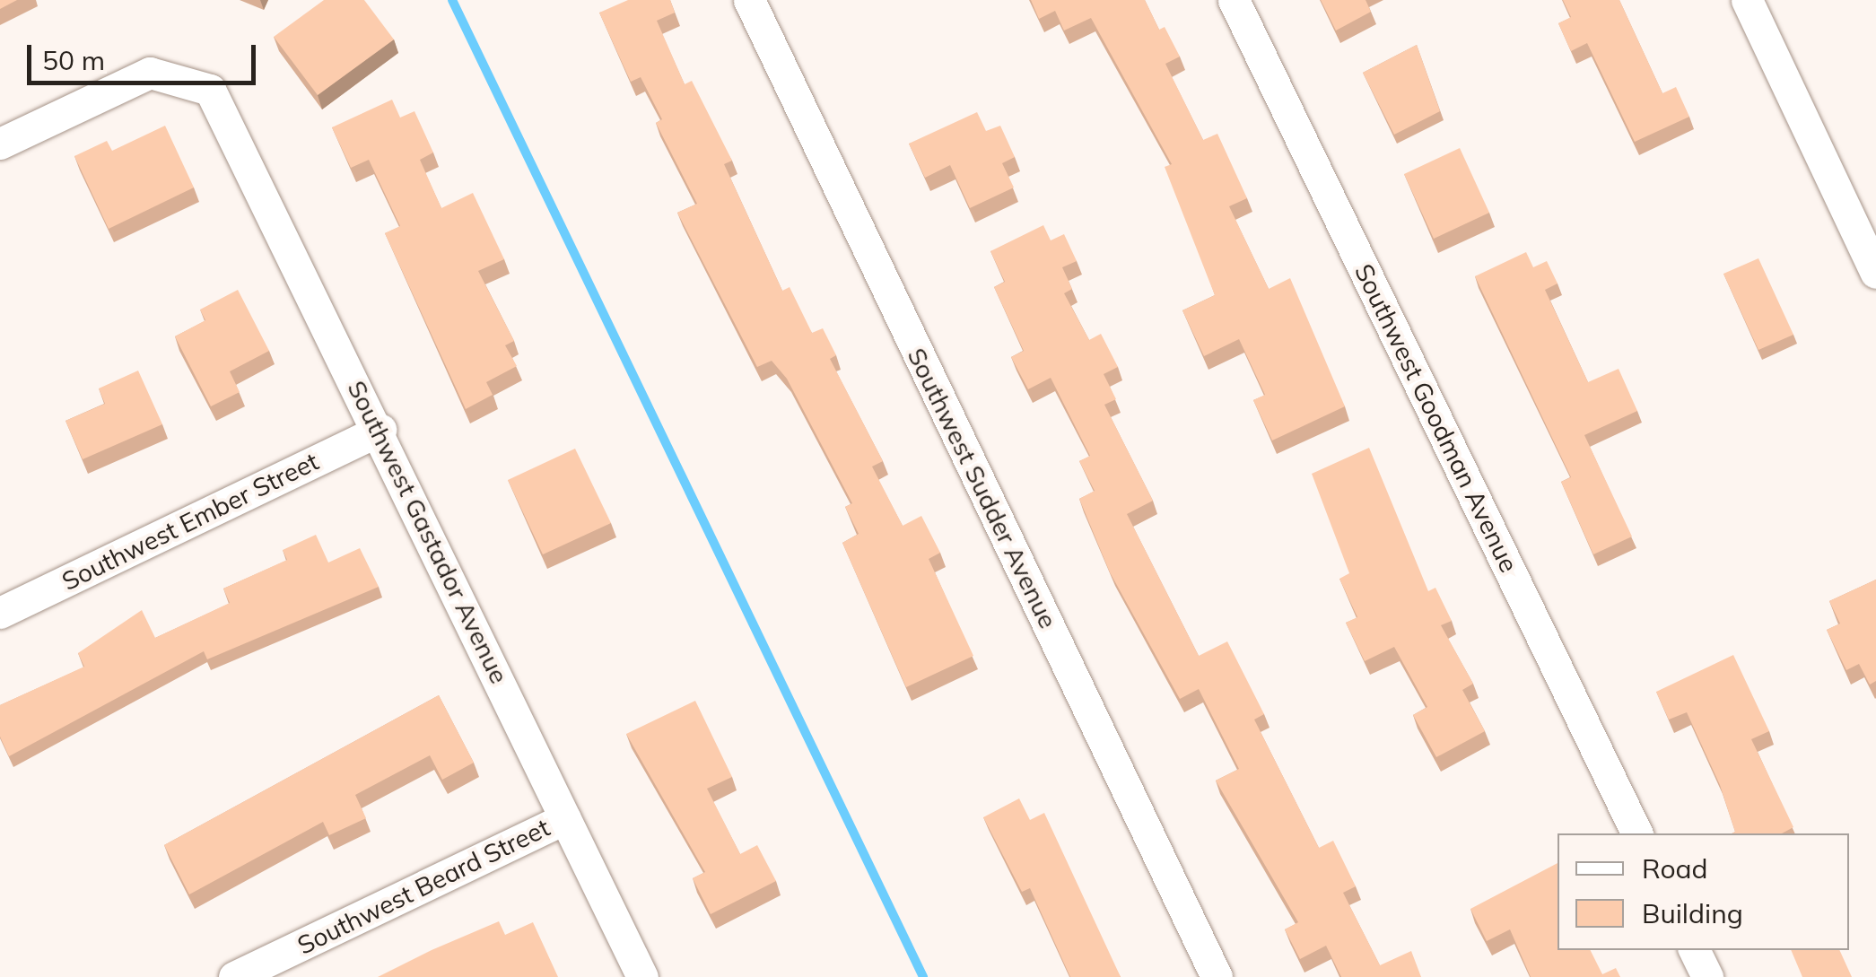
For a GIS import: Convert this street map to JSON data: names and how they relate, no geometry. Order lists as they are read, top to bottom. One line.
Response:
{"streets":{"street":["Southwest Goodman Avenue","Southwest Sudder Avenue","Southwest Ember Street","Southwest Gastador Avenue","Southwest Beard Street"]},"crossings":[["Southwest Ember Street","Southwest Gastador Avenue"],["Southwest Gastador Avenue","Southwest Beard Street"]],"legend":["Road","Building"],"scale_bar":"50 m"}
